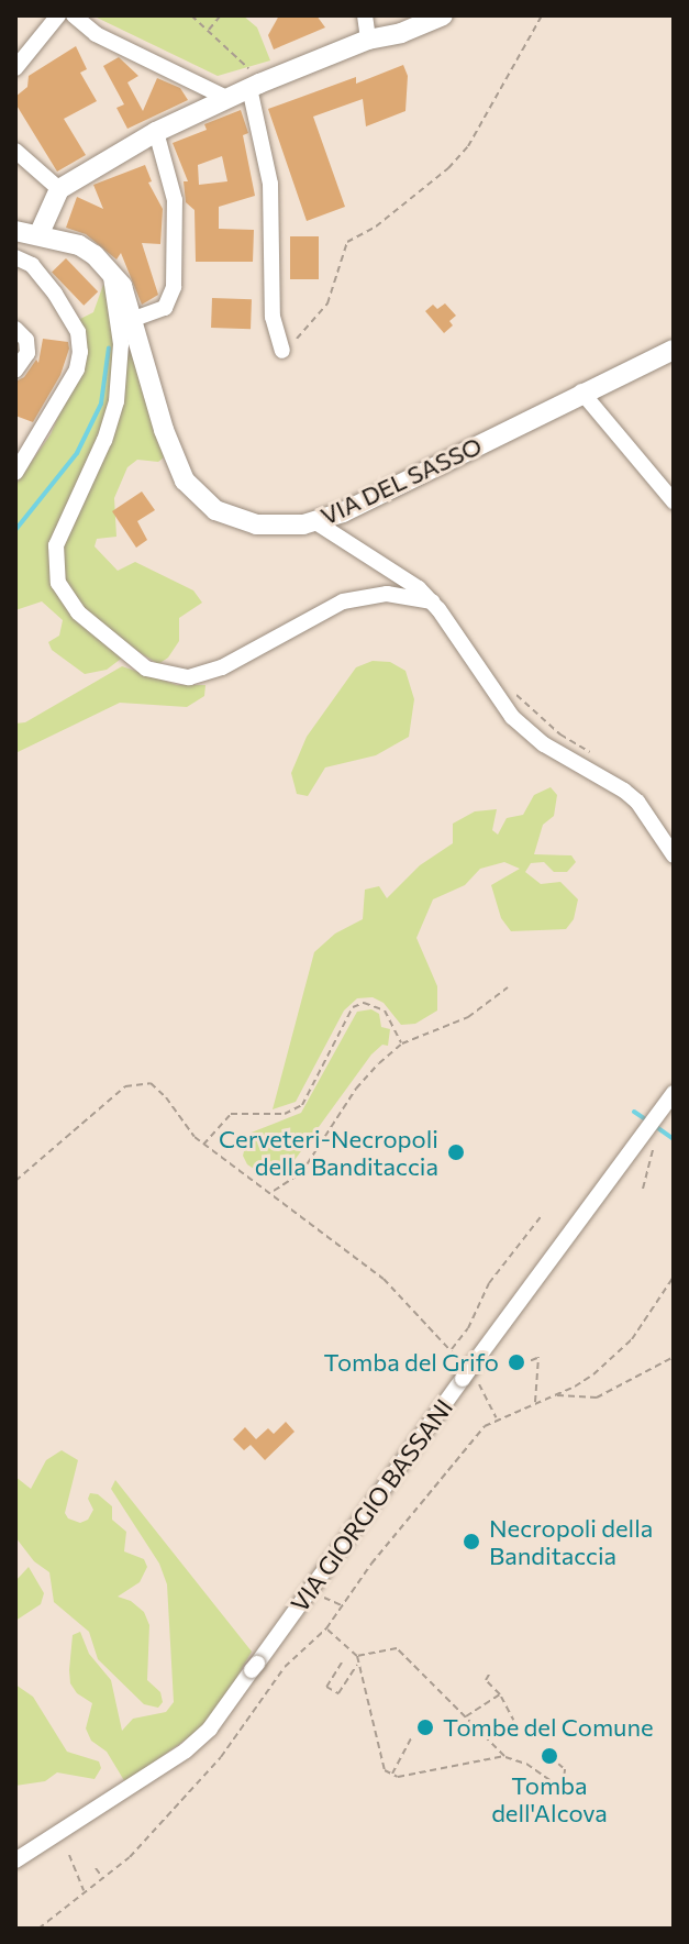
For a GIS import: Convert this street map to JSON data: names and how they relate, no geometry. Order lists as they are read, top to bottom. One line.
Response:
{"streets":{"street":["VIA DEL SASSO","VIA GIORGIO BASSANI"]},"places":["Cerveteri-Necropoli della Banditaccia","Tomba del Grifo","Necropoli della Banditaccia","Tombe del Comune","Tomba dell'Alcova"]}
